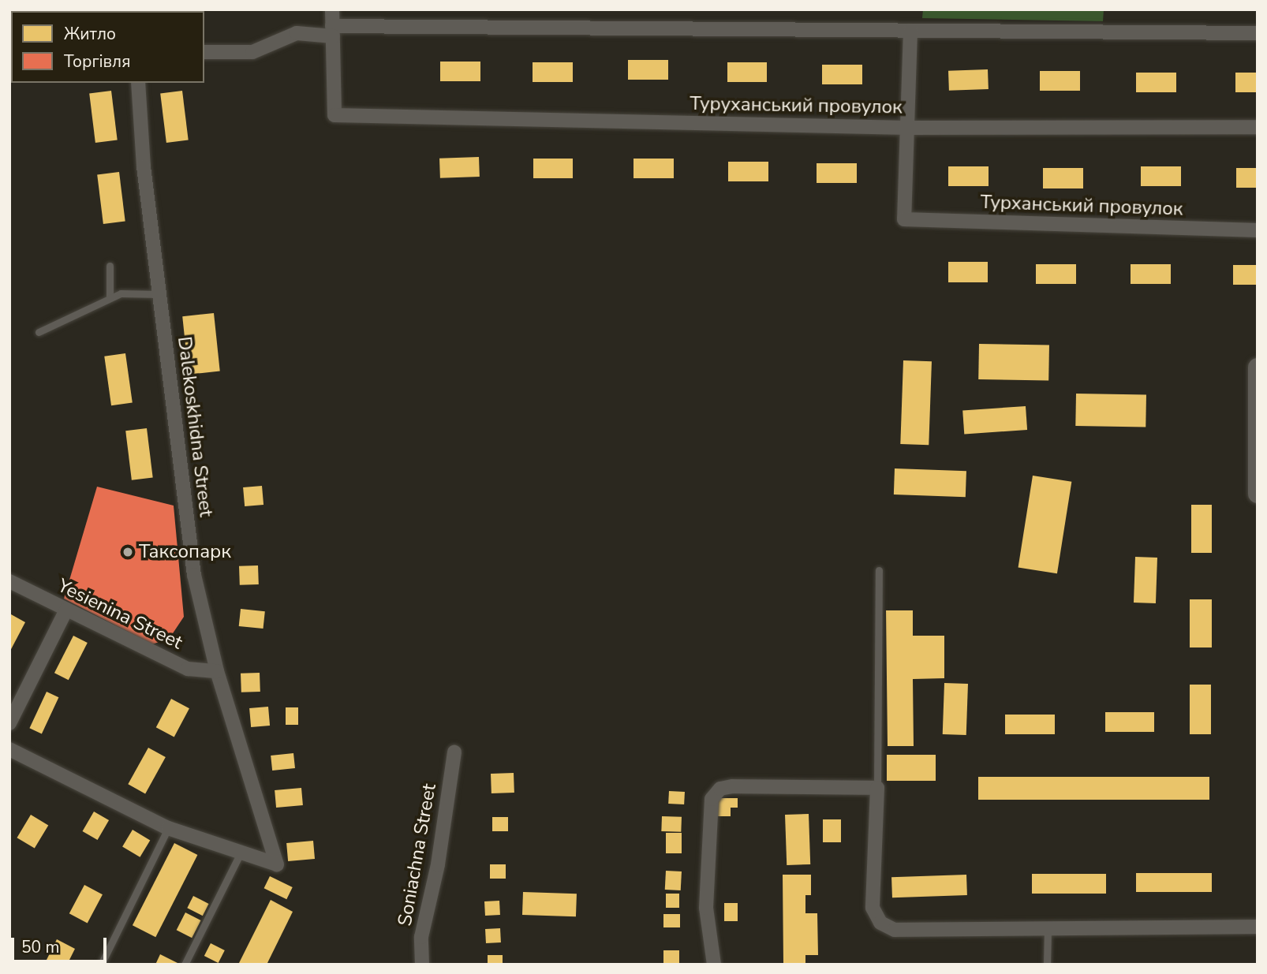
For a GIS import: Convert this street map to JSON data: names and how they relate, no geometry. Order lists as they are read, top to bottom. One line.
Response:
{"streets":{"street":["Туруханський провулок","Турханський провулок","Dalekoskhidna Street","Yesienina Street","Soniachna Street"]},"crossings":[["Туруханський провулок","Турханський провулок"],["Dalekoskhidna Street","Yesienina Street"]],"places":["Таксопарк"],"legend":["Житло","Торгівля"],"scale_bar":"50 m"}
